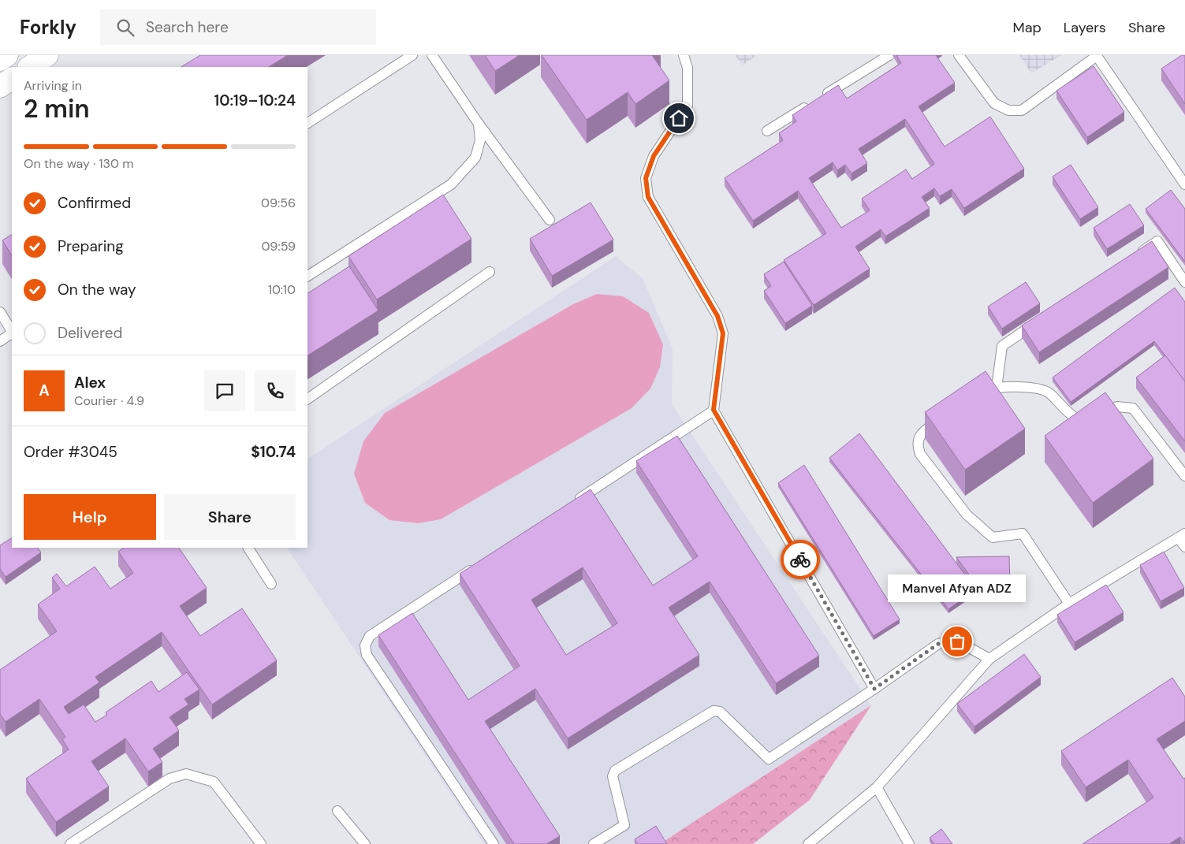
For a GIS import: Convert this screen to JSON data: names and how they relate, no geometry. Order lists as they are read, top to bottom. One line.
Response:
{"places":["Manvel Afyan ADZ"],"page":{"header":"Forkly","search":"Search here","nav":["Map","Layers","Share"],"heading":["2 min","Arriving in","10:19–10:24"],"panel":["Alex","Courier · 4.9","Order #3045","$10.74"],"bar":"On the way · 130 m","list":[["Confirmed","09:56"],["Preparing","09:59"],["On the way","10:10"],"Delivered"],"round":"A","buttons":["Help","Share"],"bubble":"Manvel Afyan ADZ"}}
